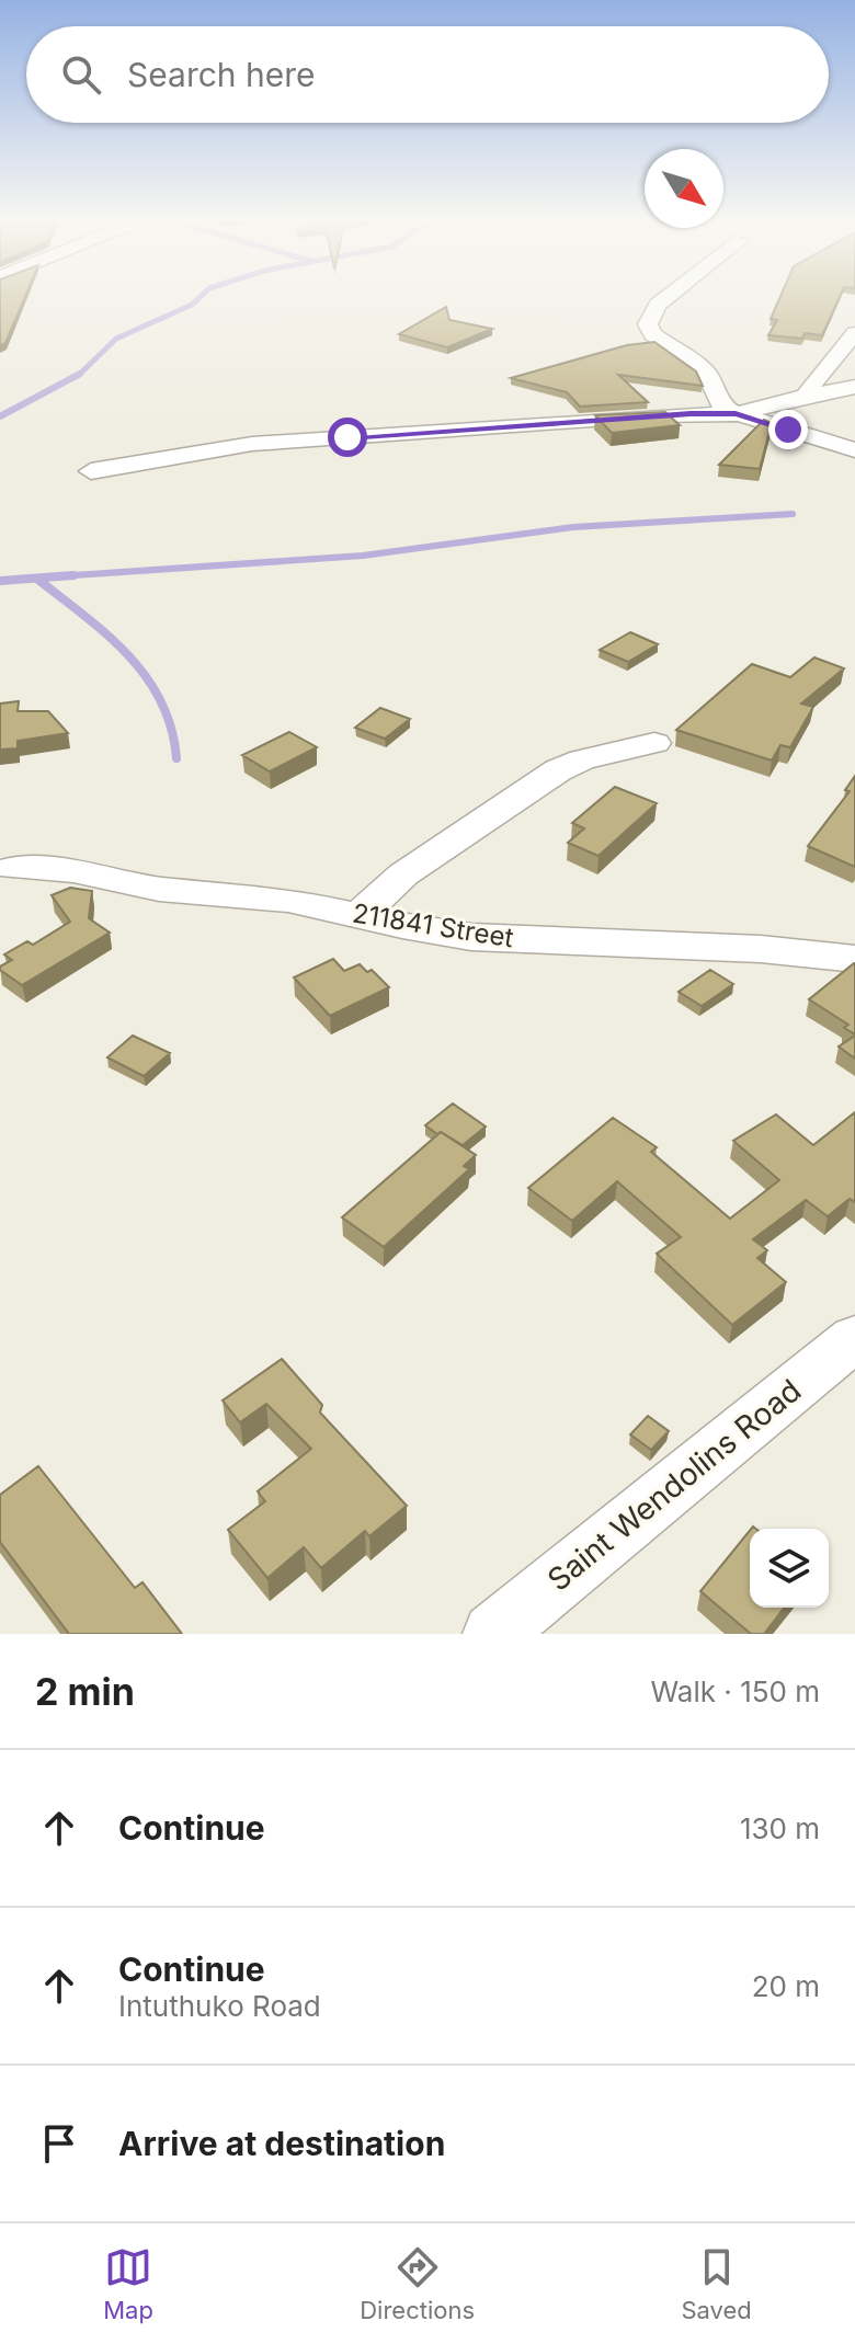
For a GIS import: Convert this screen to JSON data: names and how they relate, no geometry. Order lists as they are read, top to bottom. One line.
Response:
{"streets":{"street":["211841 Street","Saint Wendolins Road"]},"north":"bottom right","page":{"search":"Search here","heading":["2 min","Walk · 150 m"],"list":[["Continue","130 m"],["Continue","Intuthuko Road","20 m"],"Arrive at destination"],"nav":["Map","Directions","Saved"]}}
